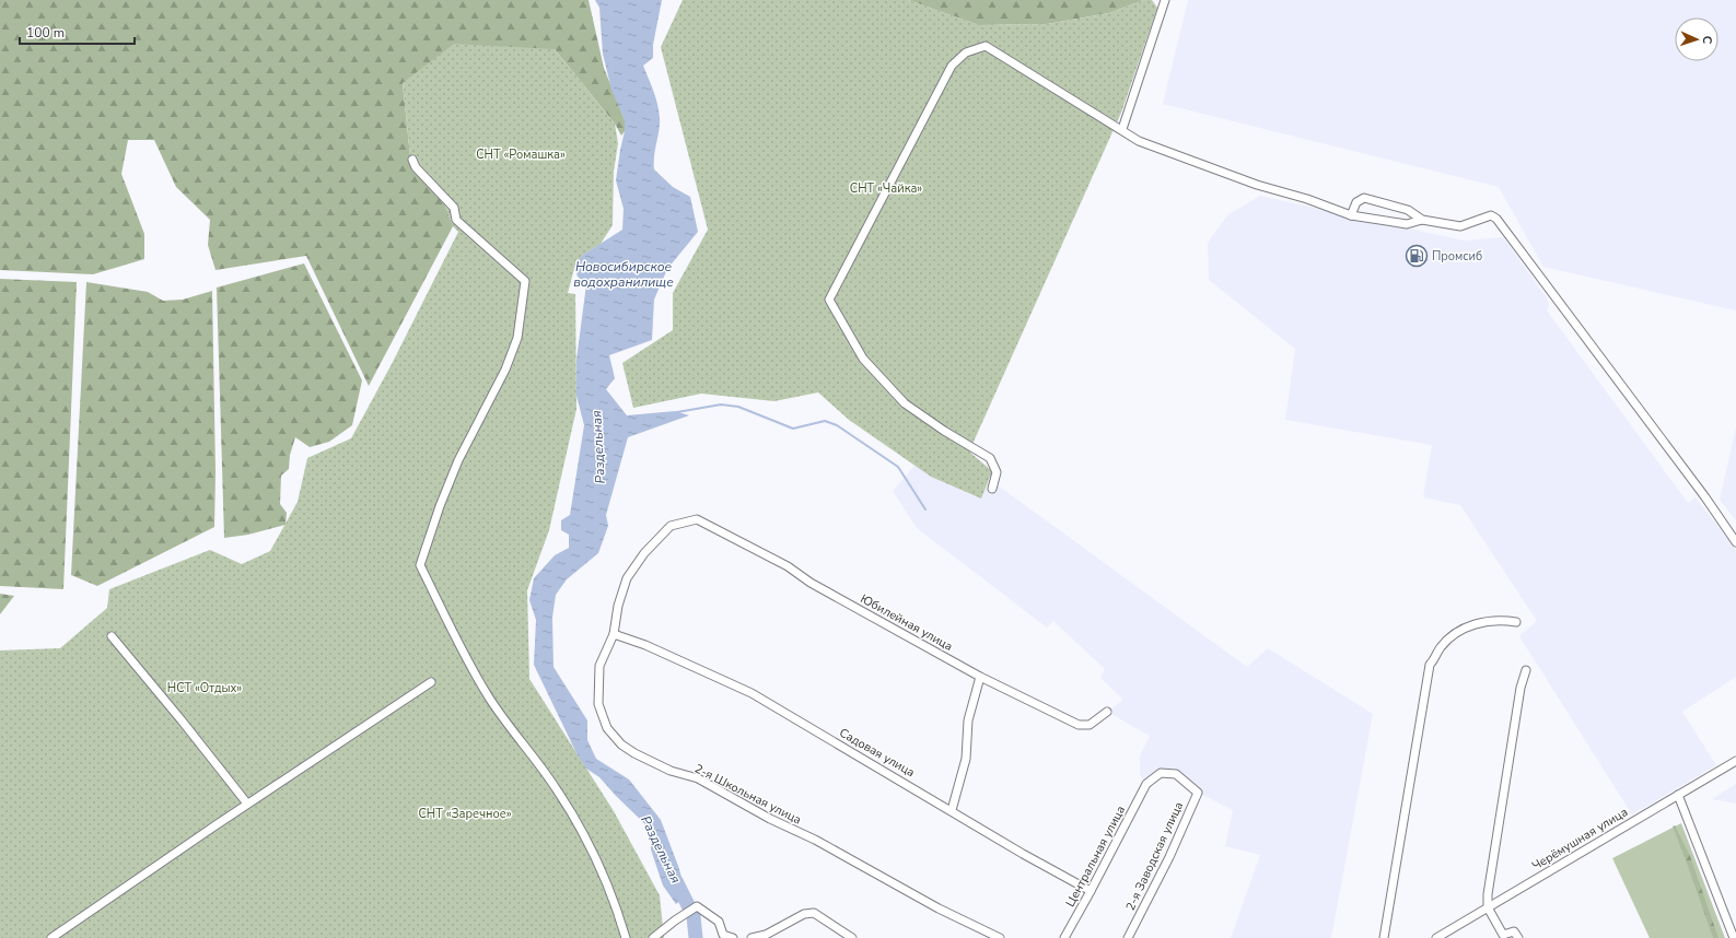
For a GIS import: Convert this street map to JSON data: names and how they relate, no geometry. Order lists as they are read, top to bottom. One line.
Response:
{"streets":{"street":["Юбилейная улица","Садовая улица","2-я Школьная улица","Черёмушная улица","Центральная улица","2-я Заводская улица"]},"crossings":[["Юбилейная улица","2-я Школьная улица"],["Садовая улица","2-я Школьная улица"],["Садовая улица","Центральная улица"],["Центральная улица","2-я Заводская улица"]],"water":["Новосибирское водохранилище","Раздельная"],"parks":["СНТ «Ромашка»","СНТ «Чайка»","НСТ «Отдых»","СНТ «Заречное»"],"places":{"fuel station":["Промсиб"]},"scale_bar":"100 m","north":"right"}
